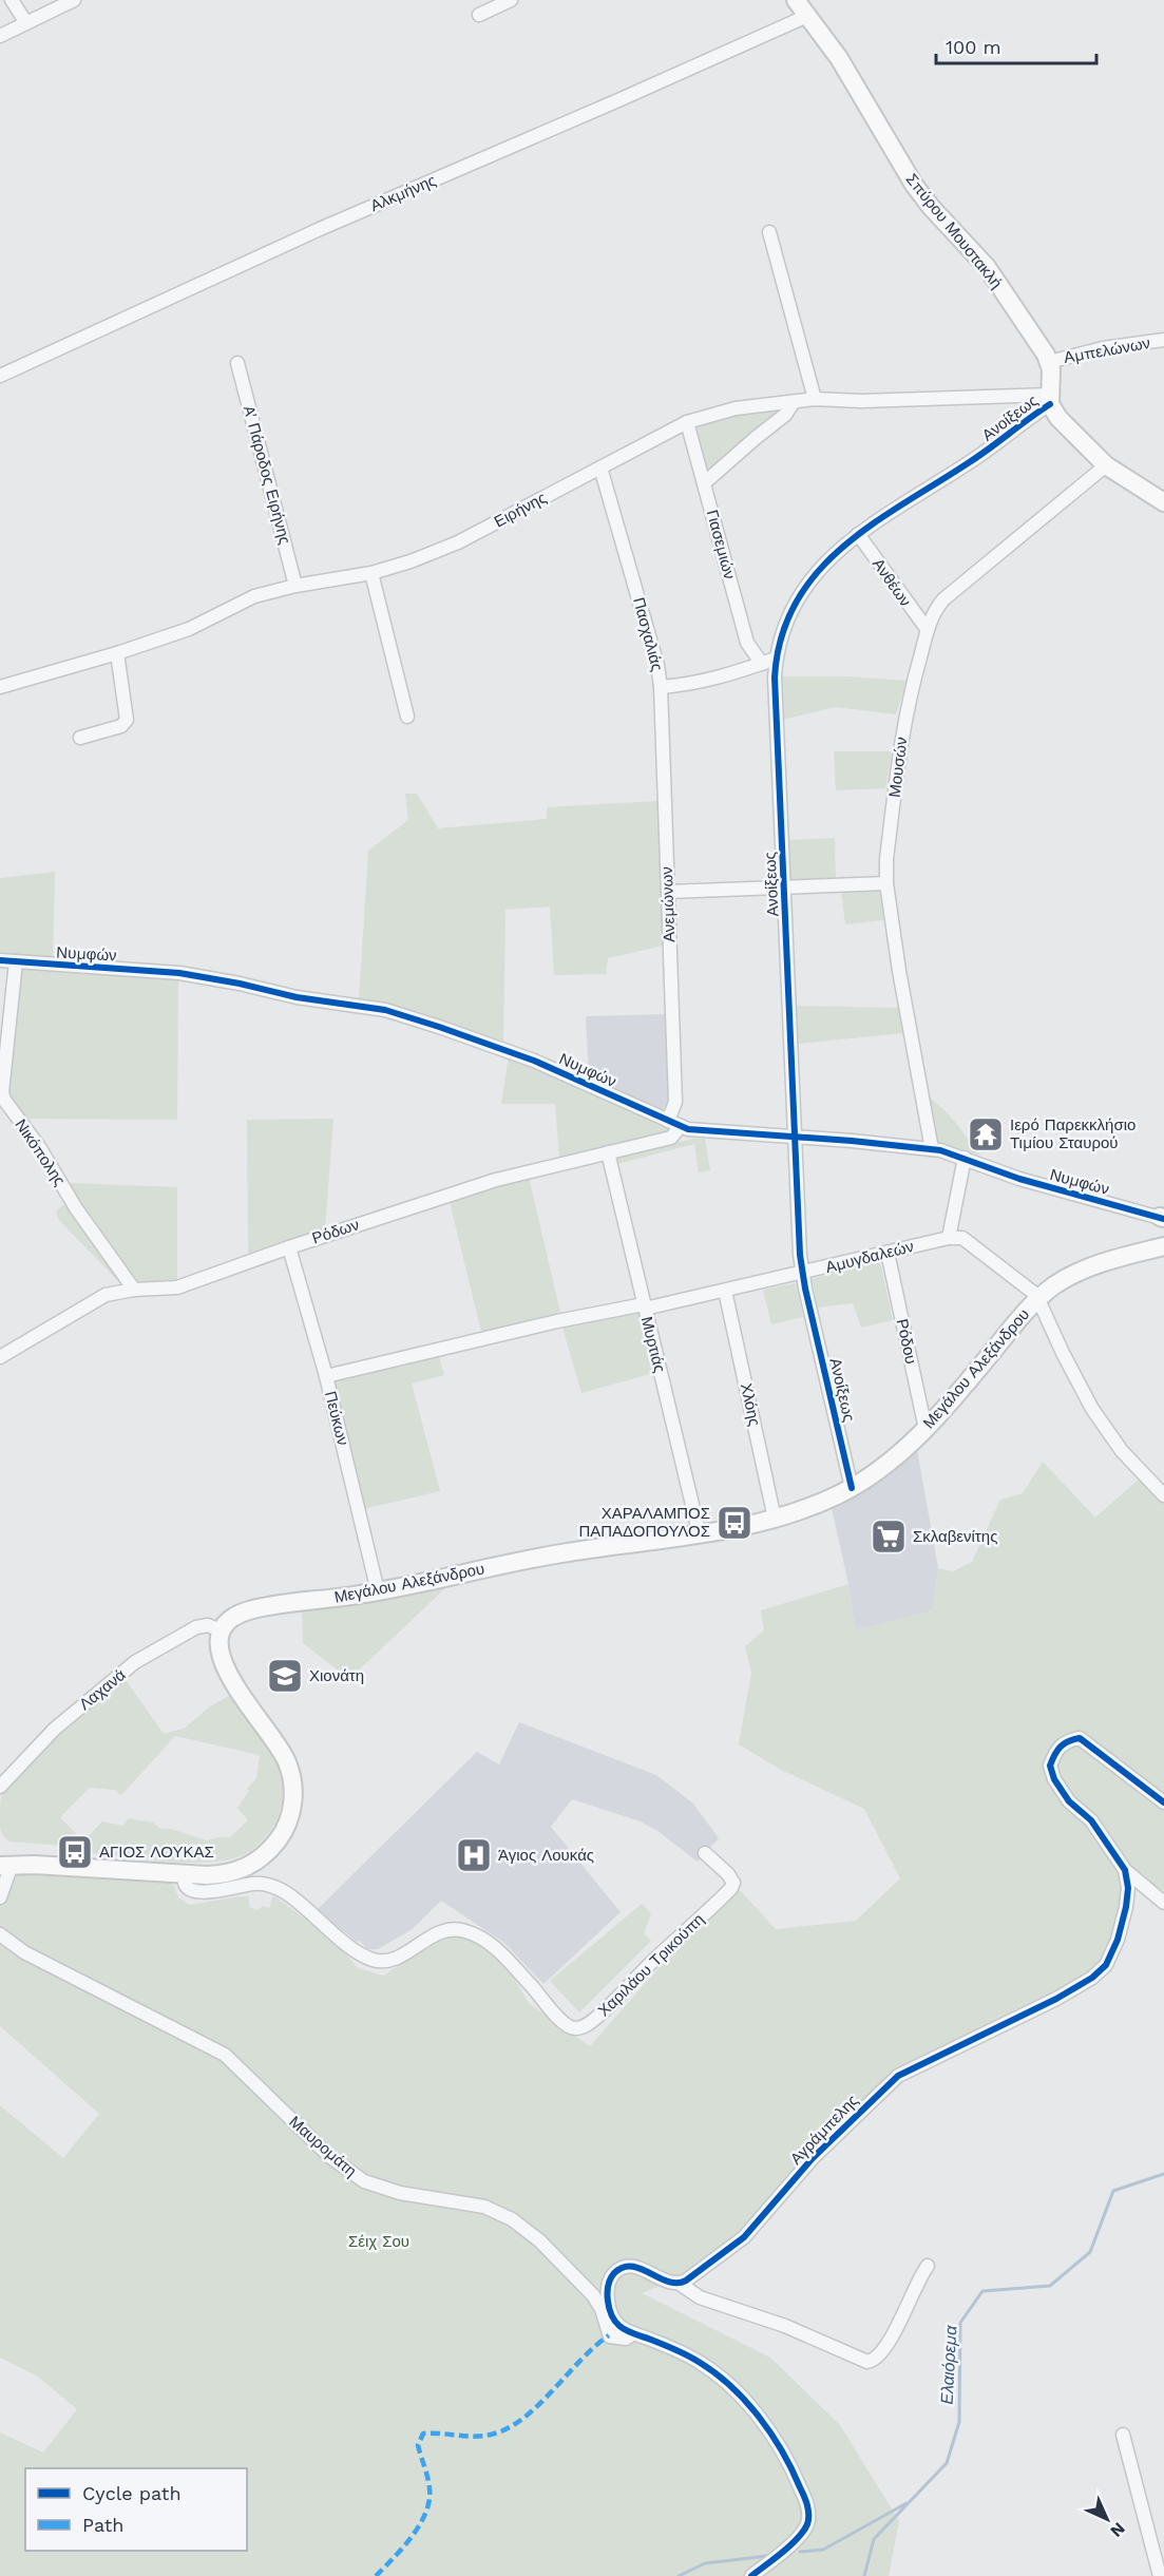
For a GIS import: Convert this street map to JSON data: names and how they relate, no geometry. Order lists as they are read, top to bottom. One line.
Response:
{"streets":{"main road":["Σπύρου Μουστακλή","Μεγάλου Αλεξάνδρου"],"street":["Αλκμήνης","Αμπελώνων","Ανοίξεως","A' Πάροδος Ειρήνης","Ειρήνης","Γιασεμιών","Ανθέων","Πασχαλιάς","Μουσών","Ανεμώνων","Νυμφών","Νικόπολης","Ρόδων","Αμυγδαλεών","Ρόδου","Μυρτιάς","Χλόης","Πεύκων","Λαχανά","Χαριλάου Τρικούπη","Αγράμπελης","Μαυρομάτη"]},"crossings":[["Αλκμήνης","Σπύρου Μουστακλή"],["Σπύρου Μουστακλή","Αμπελώνων"],["Ανοίξεως","Ειρήνης"],["Ανοίξεως","Ανθέων"],["Ανοίξεως","Πασχαλιάς"],["Ανοίξεως","Νυμφών"],["Ανοίξεως","Αμυγδαλεών"],["Ανοίξεως","Μεγάλου Αλεξάνδρου"],["A' Πάροδος Ειρήνης","Ειρήνης"],["Ειρήνης","Γιασεμιών"],["Ειρήνης","Πασχαλιάς"],["Γιασεμιών","Πασχαλιάς"],["Ανθέων","Μουσών"],["Πασχαλιάς","Ανεμώνων"],["Μουσών","Νυμφών"],["Ανεμώνων","Νυμφών"],["Νυμφών","Νικόπολης"],["Νυμφών","Ρόδων"],["Νικόπολης","Ρόδων"],["Ρόδων","Μυρτιάς"],["Ρόδων","Πεύκων"],["Αμυγδαλεών","Ρόδου"],["Αμυγδαλεών","Μυρτιάς"],["Αμυγδαλεών","Χλόης"],["Αμυγδαλεών","Πεύκων"],["Ρόδου","Μεγάλου Αλεξάνδρου"],["Μυρτιάς","Μεγάλου Αλεξάνδρου"],["Μεγάλου Αλεξάνδρου","Χλόης"],["Μεγάλου Αλεξάνδρου","Πεύκων"],["Μεγάλου Αλεξάνδρου","Λαχανά"]],"water":["Ελαιόρεμα"],"parks":["Σέιχ Σου"],"places":{"temple":["Ιερό Παρεκκλήσιο Τιμίου Σταυρού"],"bus stop":["ΧΑΡΑΛΑΜΠΟΣ ΠΑΠΑΔΟΠΟΥΛΟΣ","ΑΓΙΟΣ ΛΟΥΚΑΣ"],"supermarket":["Σκλαβενίτης"],"school or university":["Χιονάτη"],"hospital":["Άγιος Λουκάς"]},"legend":["Cycle path","Path"],"scale_bar":"100 m","north":"bottom right"}
